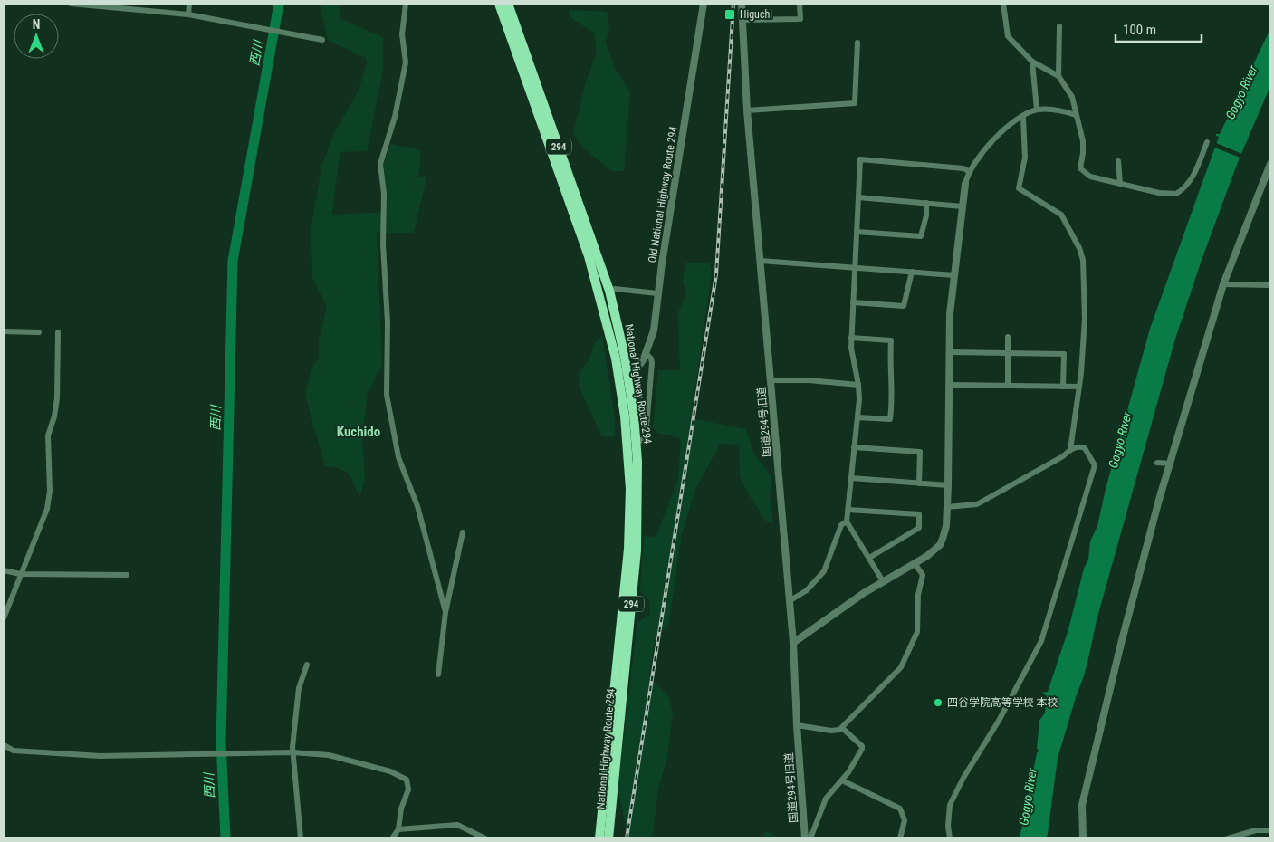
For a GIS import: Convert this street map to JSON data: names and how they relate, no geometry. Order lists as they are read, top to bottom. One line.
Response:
{"streets":{"highway":["294","National Highway Route 294"],"street":["Old National Highway Route 294","国道294号旧道"]},"districts":["Kuchido"],"water":["西川","Gogyo River"],"places":{"transit":["Higuchi"],"other":["四谷学院高等学校 本校"]},"scale_bar":"100 m","north":"top"}
